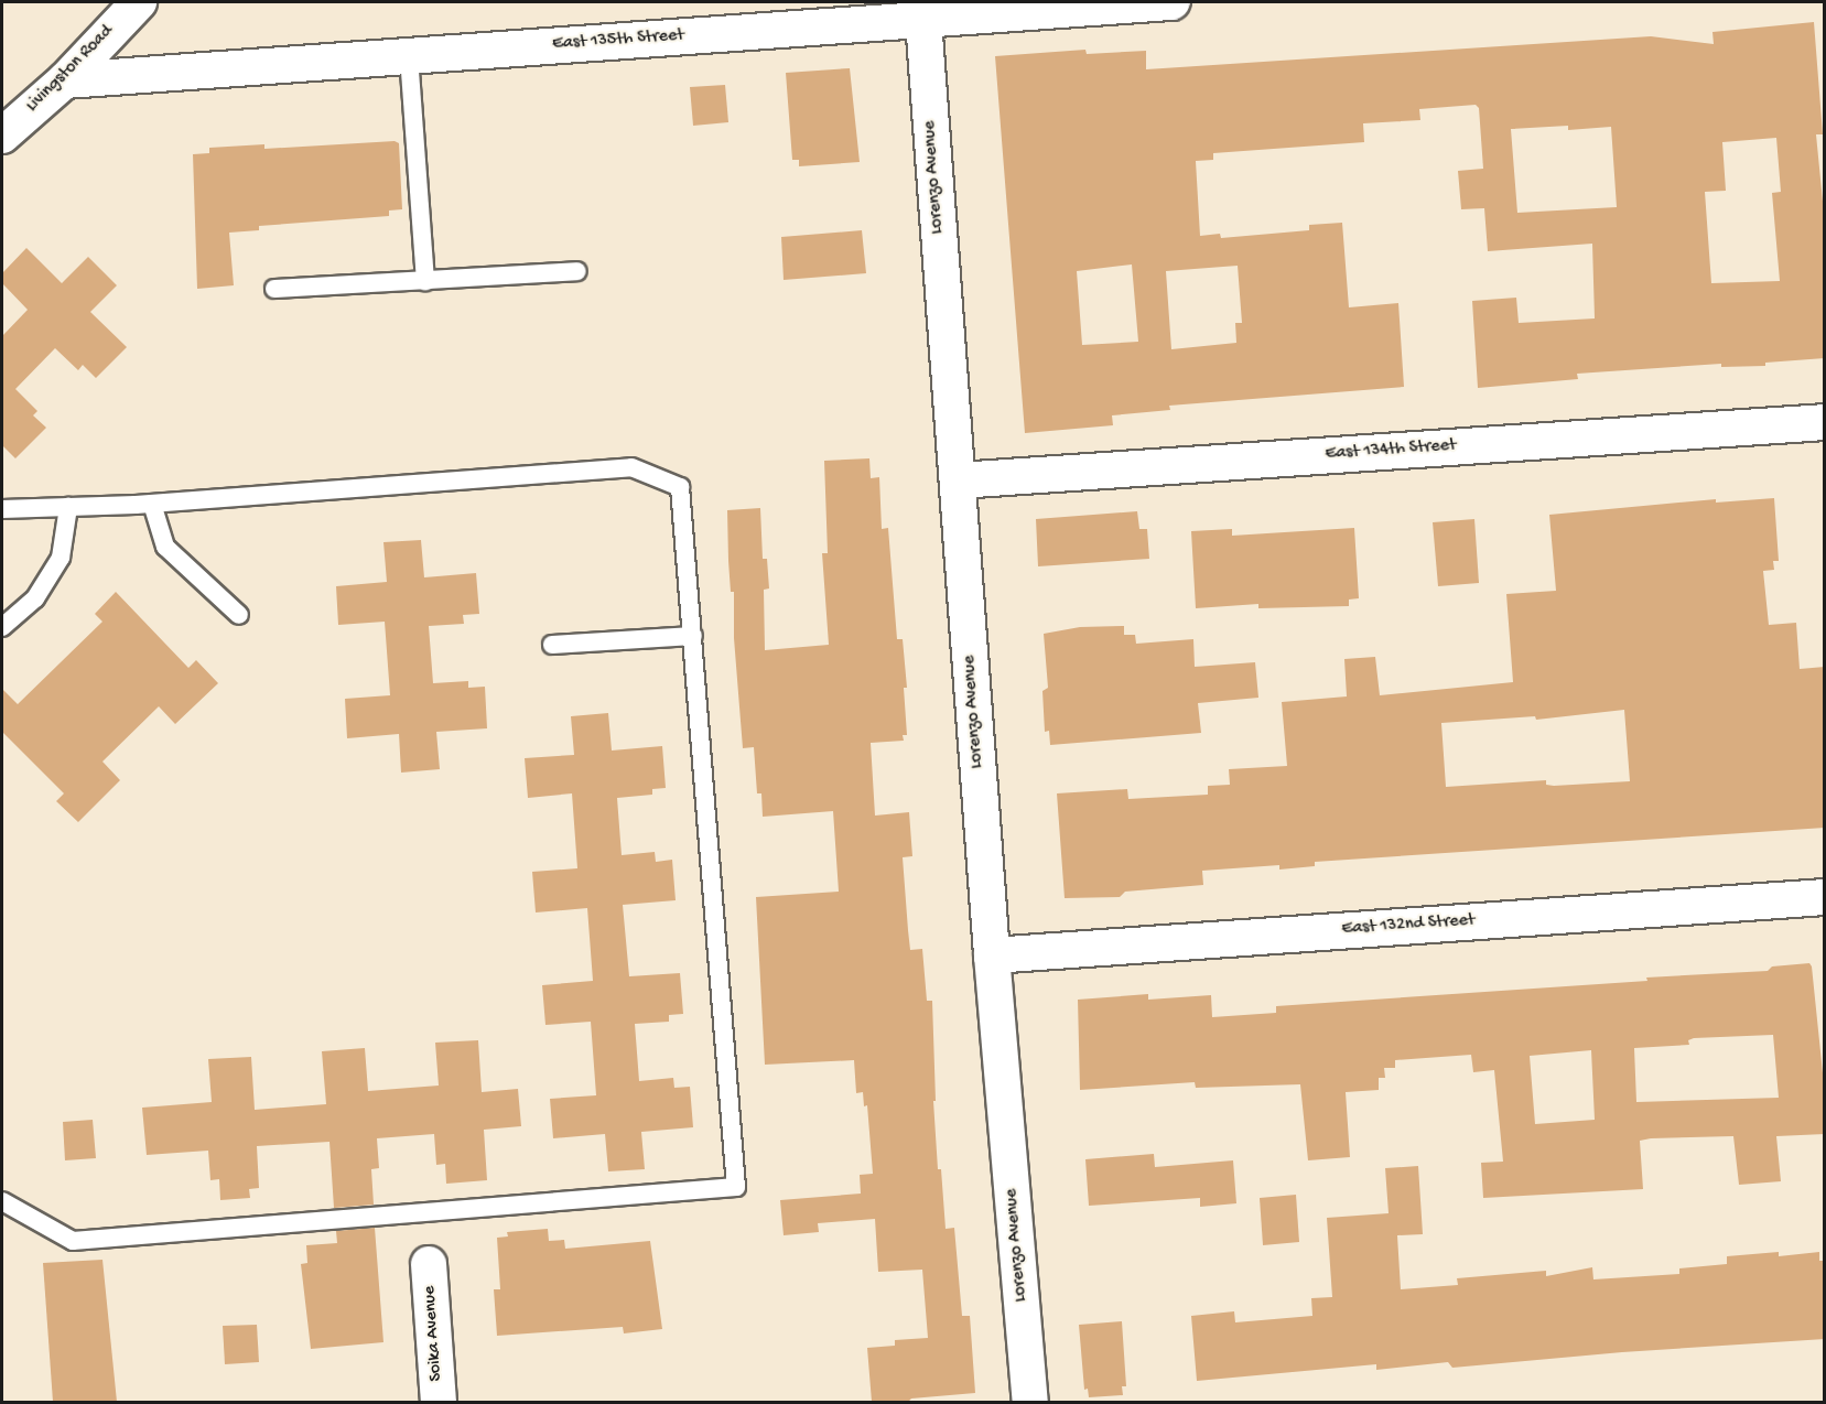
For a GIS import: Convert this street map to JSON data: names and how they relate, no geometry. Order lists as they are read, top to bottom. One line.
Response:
{"streets":{"street":["East 135th Street","Livingston Road","Lorenzo Avenue","East 134th Street","East 132nd Street","Soika Avenue"]},"crossings":[["East 135th Street","Livingston Road"],["East 135th Street","Lorenzo Avenue"],["Lorenzo Avenue","East 134th Street"],["Lorenzo Avenue","East 132nd Street"]]}
